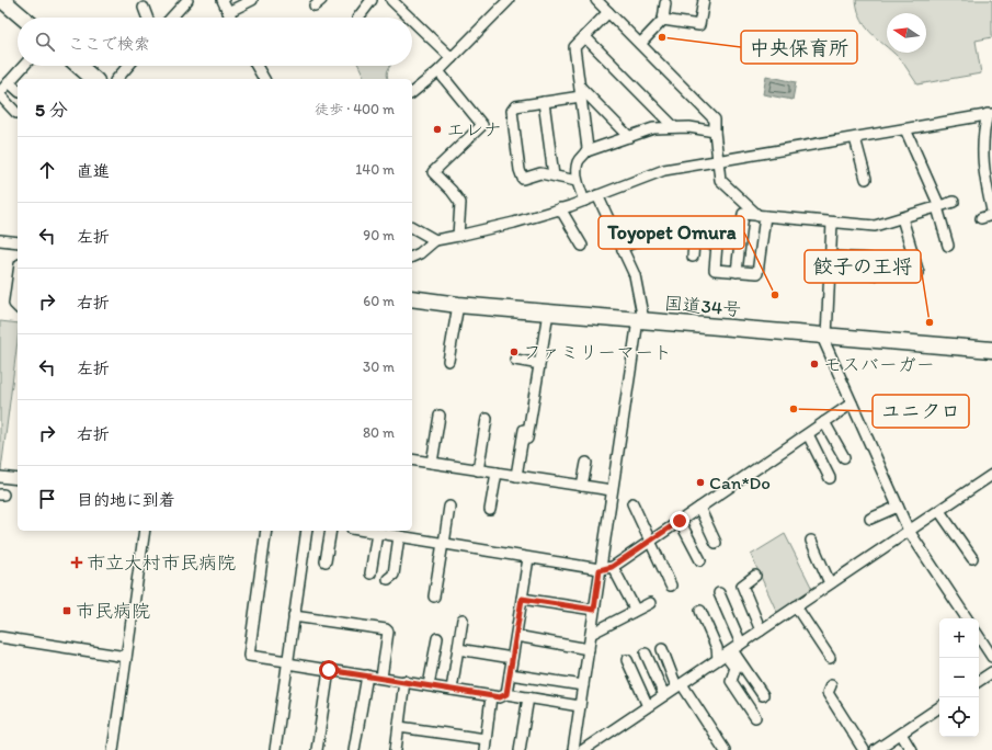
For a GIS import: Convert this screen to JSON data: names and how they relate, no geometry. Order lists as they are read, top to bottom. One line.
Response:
{"streets":{"highway":["国道34号"]},"places":{"other":["中央保育所","エレナ","Toyopet Omura","餃子の王将","ファミリーマート","モスバーガー","ユニクロ","Can*Do"],"health":["市立大村市民病院"],"transit":["市民病院"]},"north":"left","page":{"search":"ここで検索","heading":["5 分","徒歩 · 400 m"],"list":[["直進","140 m"],["左折","90 m"],["右折","60 m"],["左折","30 m"],["右折","80 m"],"目的地に到着"],"map_buttons":["+","−"]}}
